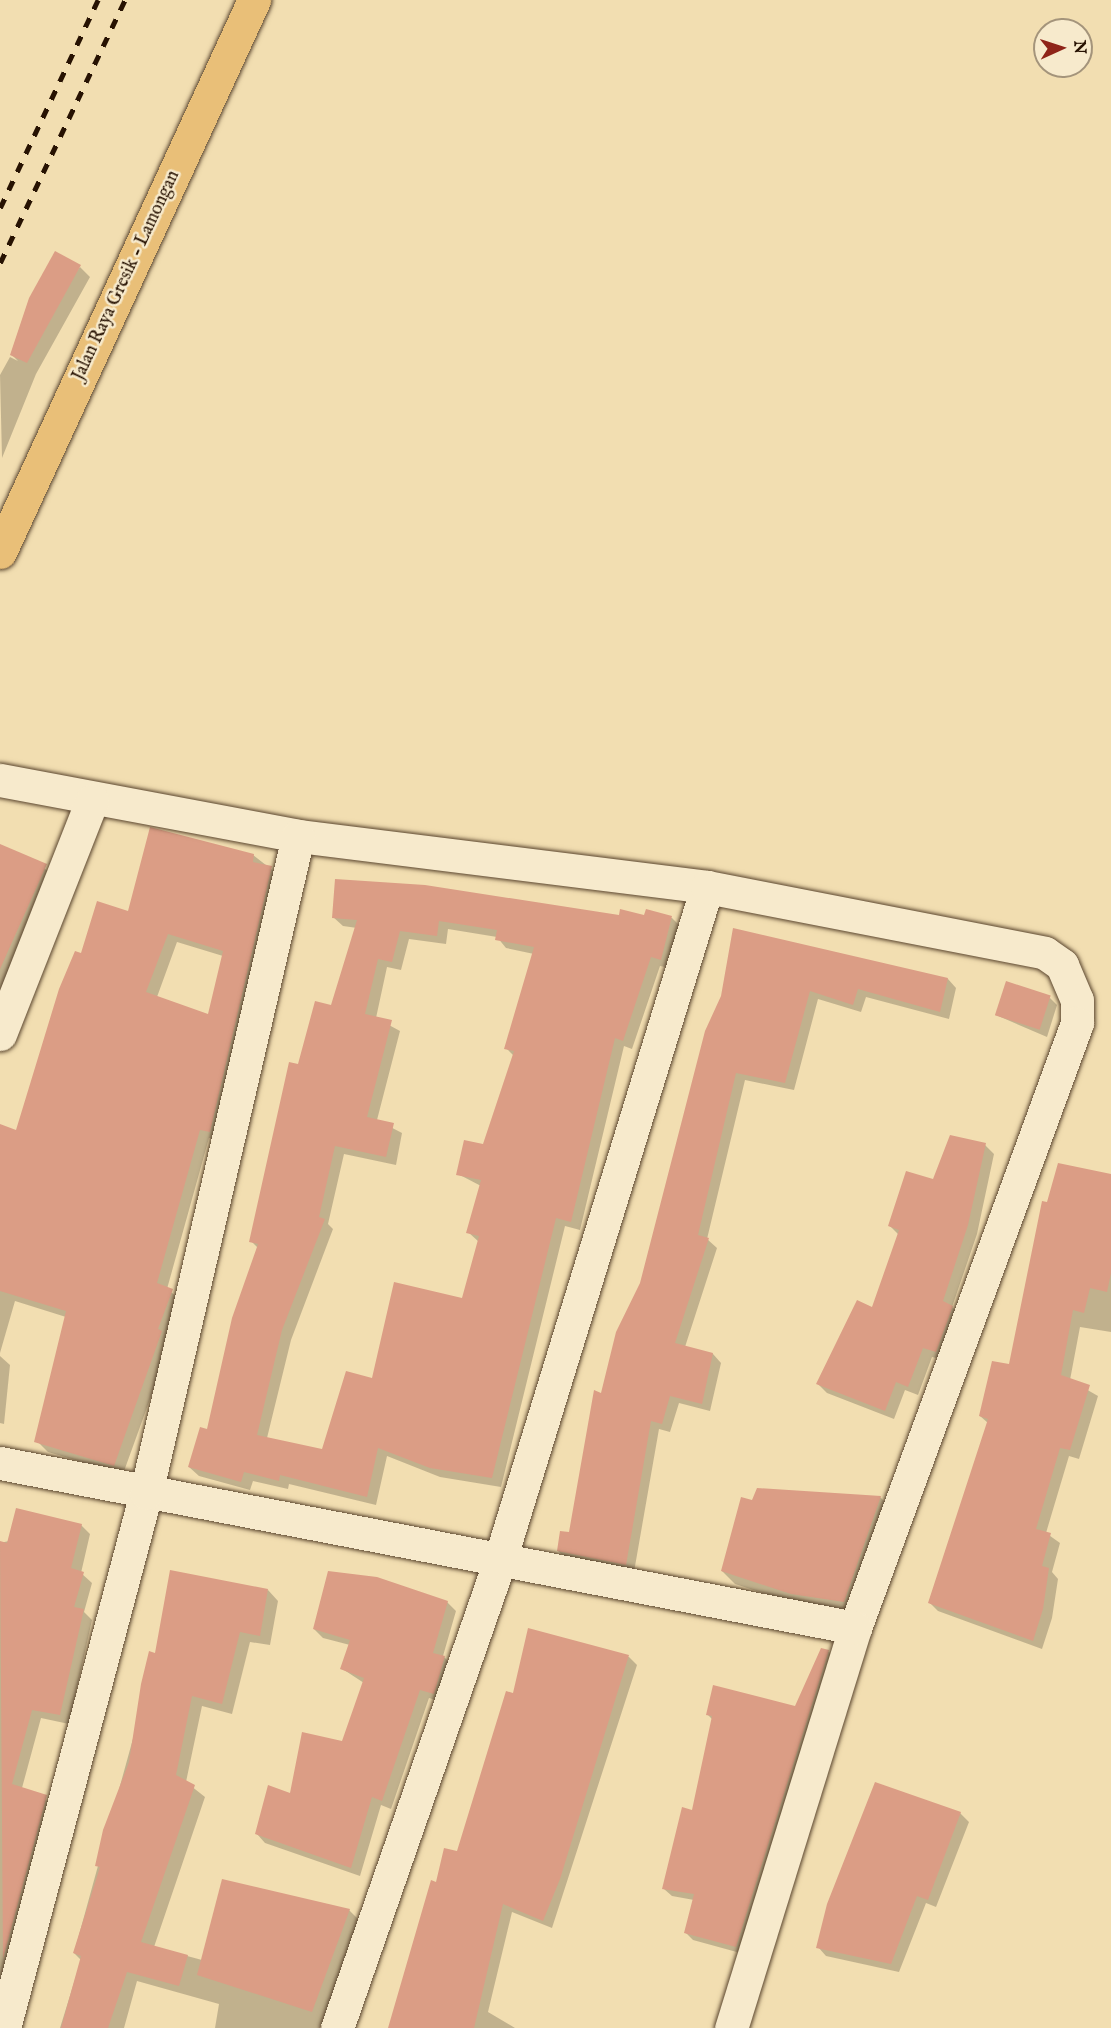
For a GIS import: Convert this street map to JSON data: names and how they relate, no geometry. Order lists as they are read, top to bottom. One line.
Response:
{"streets":{"highway":["Jalan Raya Gresik - Lamongan"]},"north":"right"}
